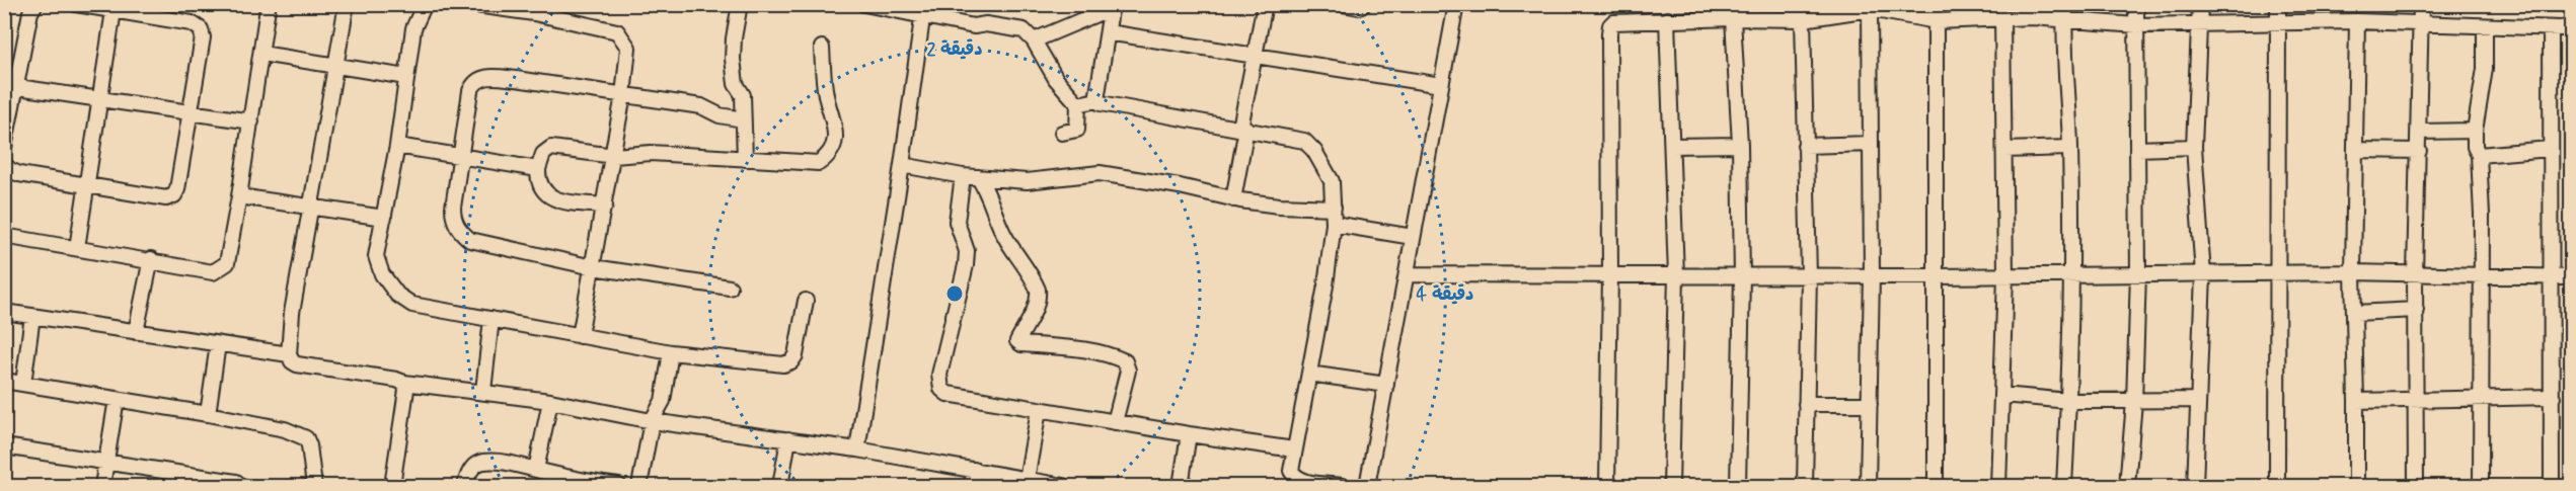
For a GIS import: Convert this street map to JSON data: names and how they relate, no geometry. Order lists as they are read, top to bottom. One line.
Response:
{"rings":["2 دقيقة","4 دقيقة"]}
